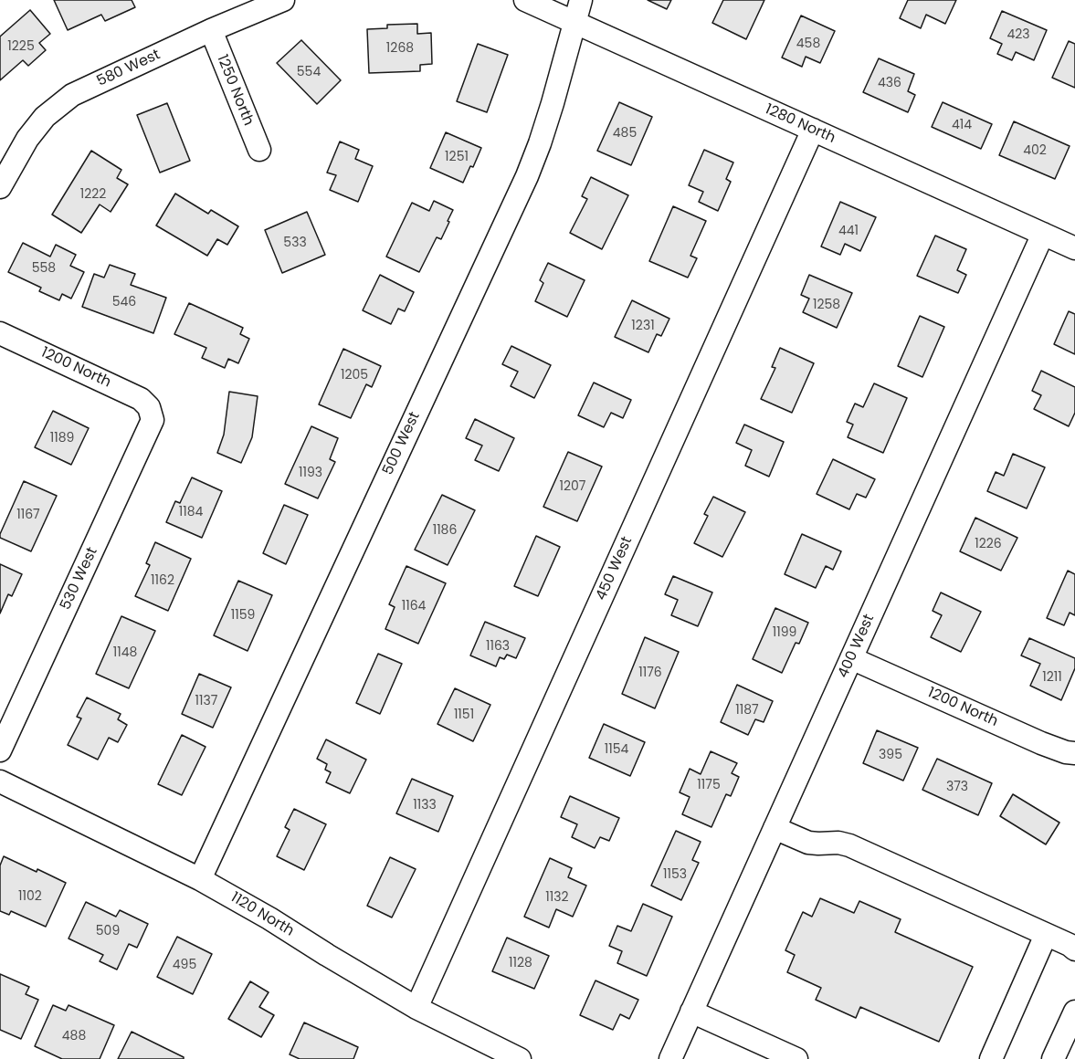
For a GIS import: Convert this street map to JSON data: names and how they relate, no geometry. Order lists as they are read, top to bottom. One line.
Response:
{"streets":{"street":["580 West","1250 North","1280 North","1200 North","500 West","450 West","530 West","400 West","1120 North"]},"crossings":[["580 West","1250 North"],["1280 North","500 West"],["1280 North","450 West"],["1280 North","400 West"],["1200 North","530 West"],["1200 North","400 West"],["500 West","1120 North"],["450 West","1120 North"]],"house_numbers":["423","458","1225","1268","554","436","414","485","402","1251","1222","441","533","558","546","1258","1231","1205","1189","1193","1207","1184","1167","1186","1226","1162","1164","1159","1199","1163","1148","1176","1211","1137","1187","1151","1154","395","1175","373","1133","1153","1102","1132","509","1128","495","488"]}
